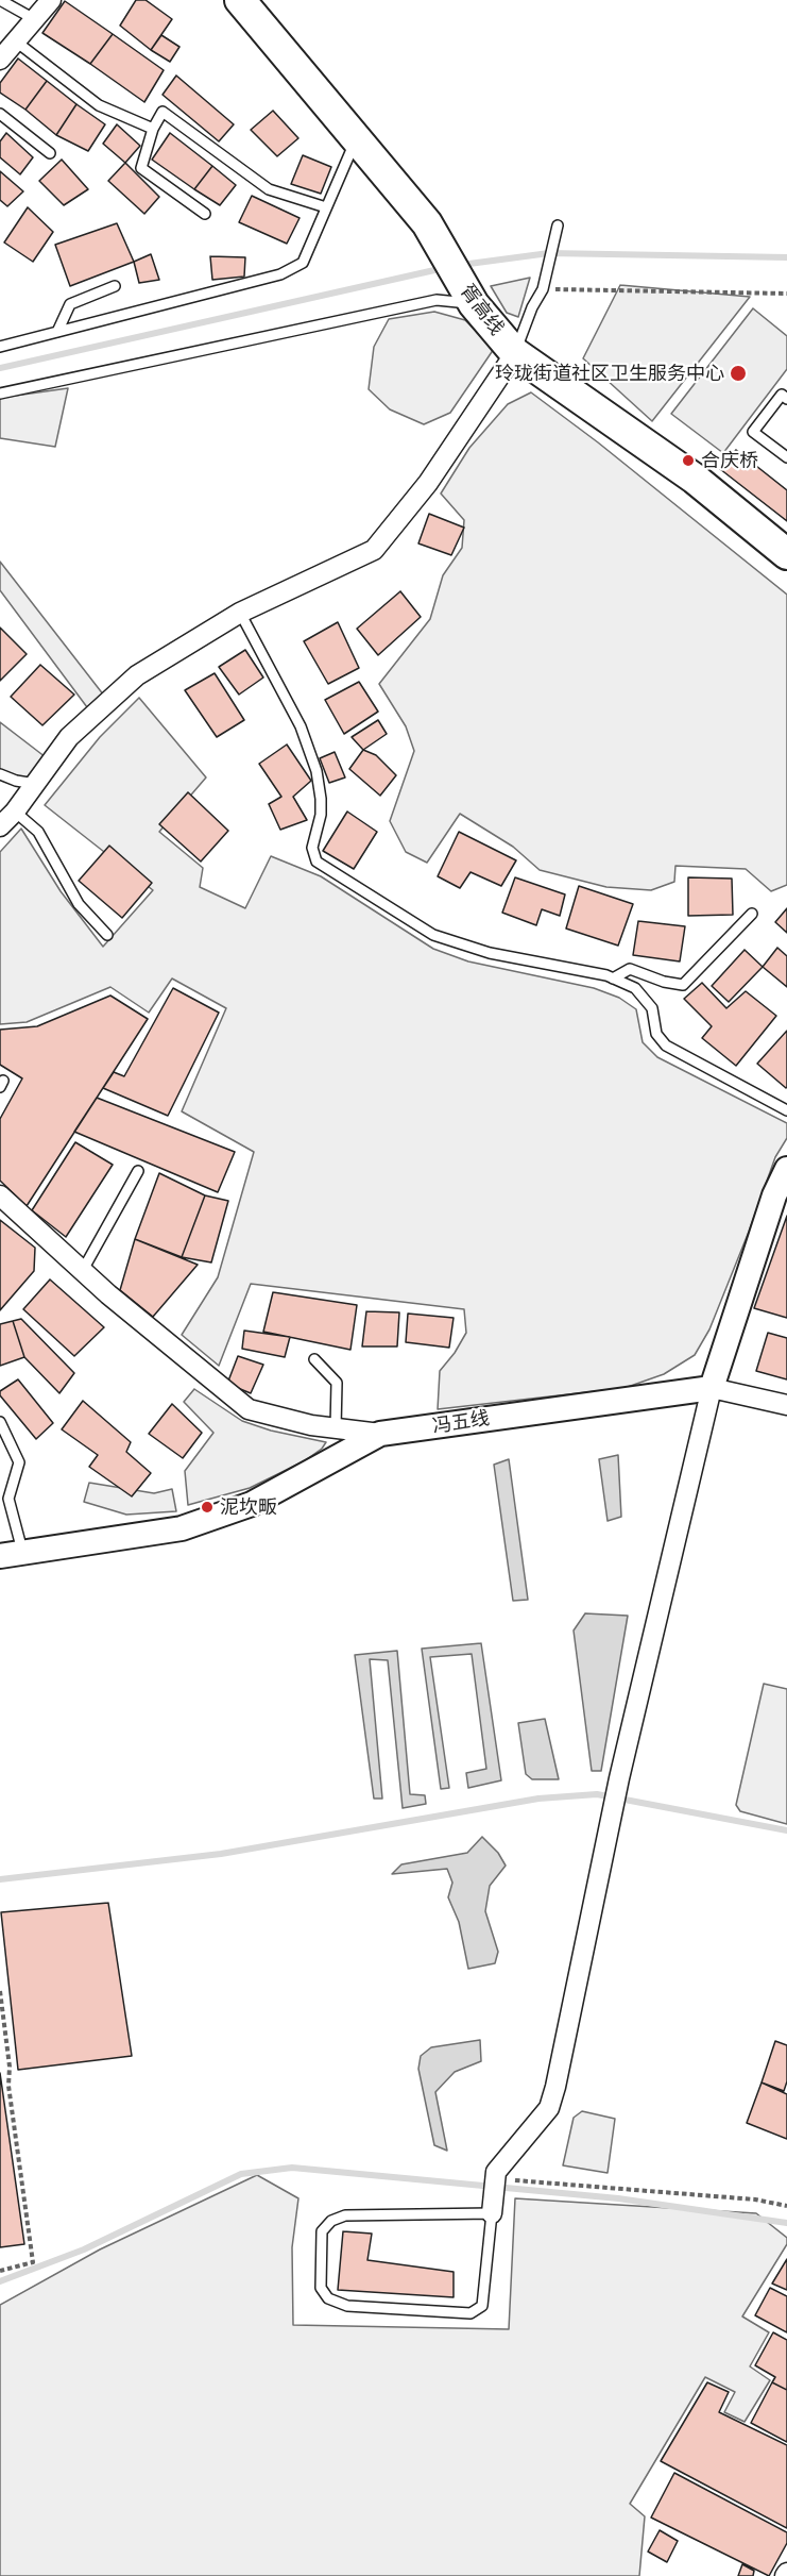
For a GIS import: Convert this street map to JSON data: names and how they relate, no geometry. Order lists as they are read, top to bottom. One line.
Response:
{"streets":{"main road":["胥高线"],"street":["冯五线"]},"places":["玲珑街道社区卫生服务中心","合庆桥","泥坎畈"]}
